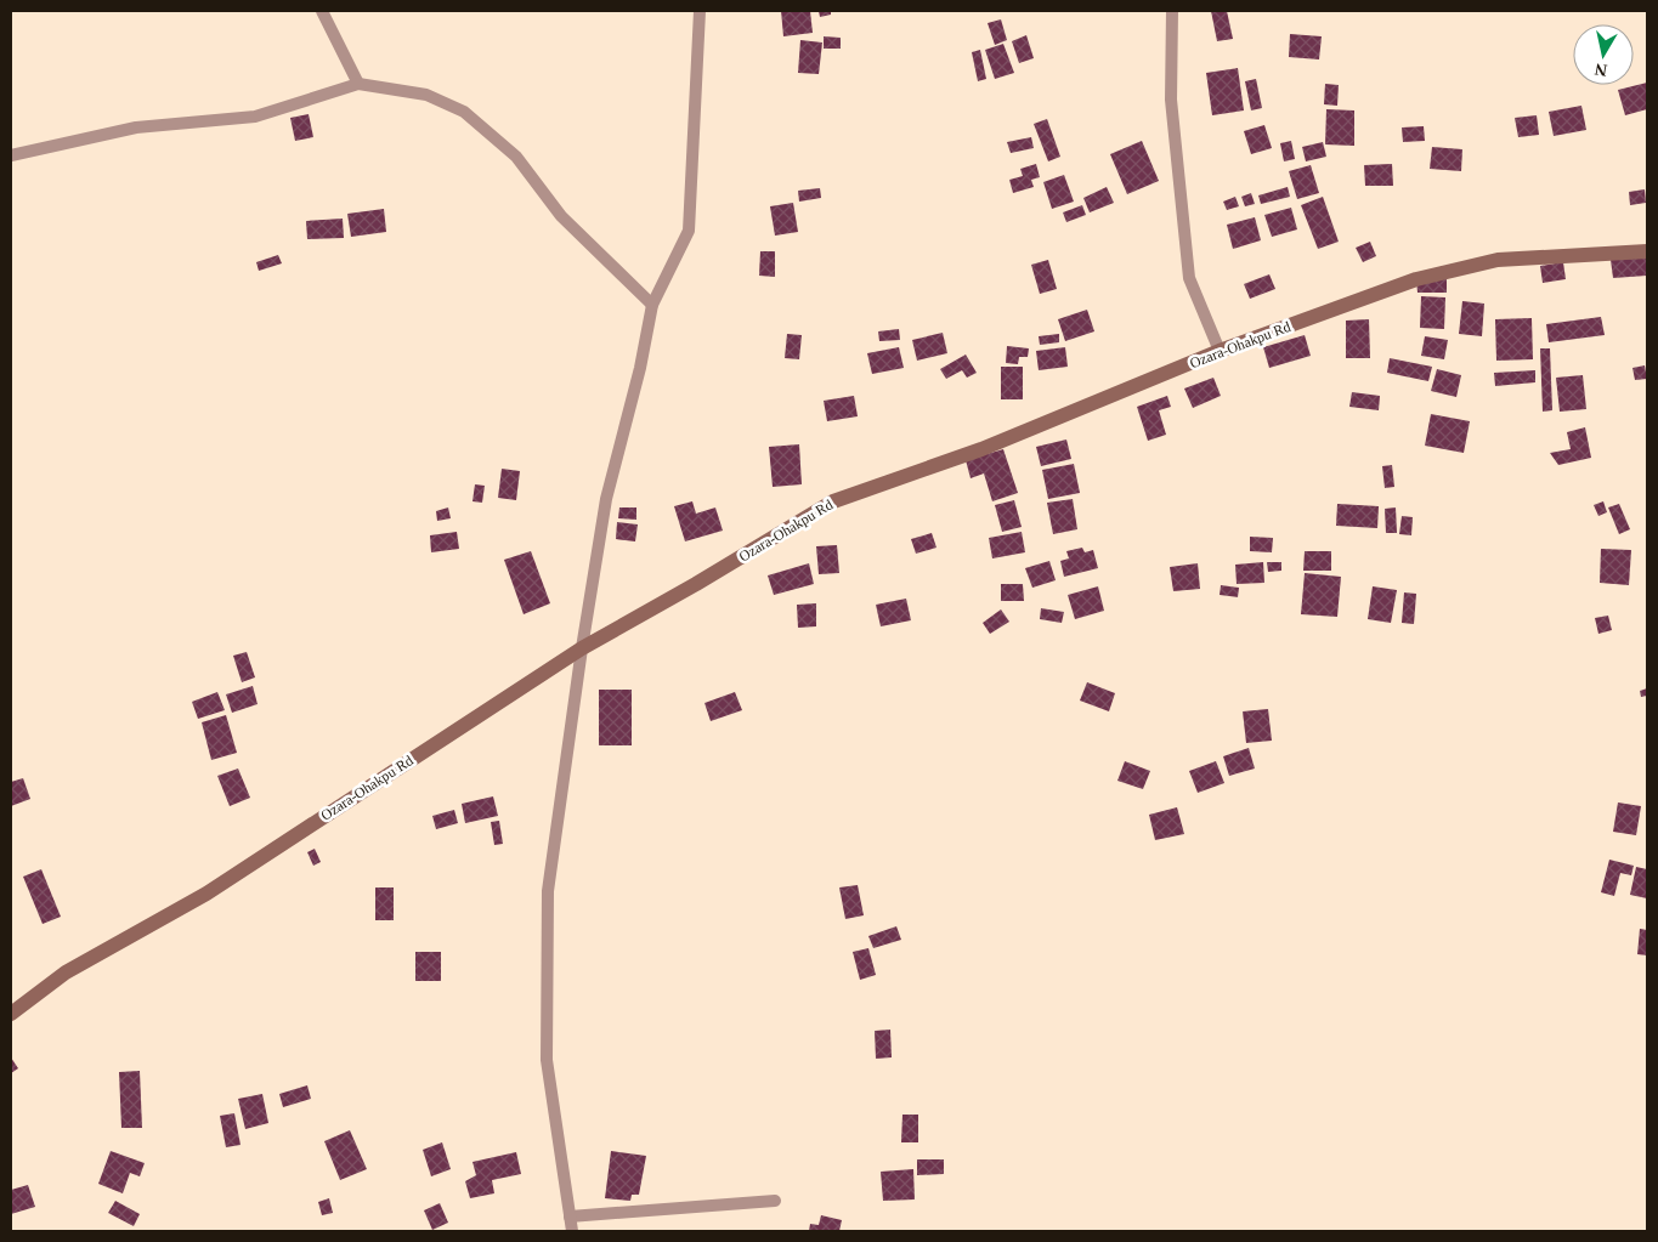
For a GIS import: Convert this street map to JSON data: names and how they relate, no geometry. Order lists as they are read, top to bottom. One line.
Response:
{"streets":{"main road":["Ozara-Ohakpu Rd"]},"north":"bottom"}
